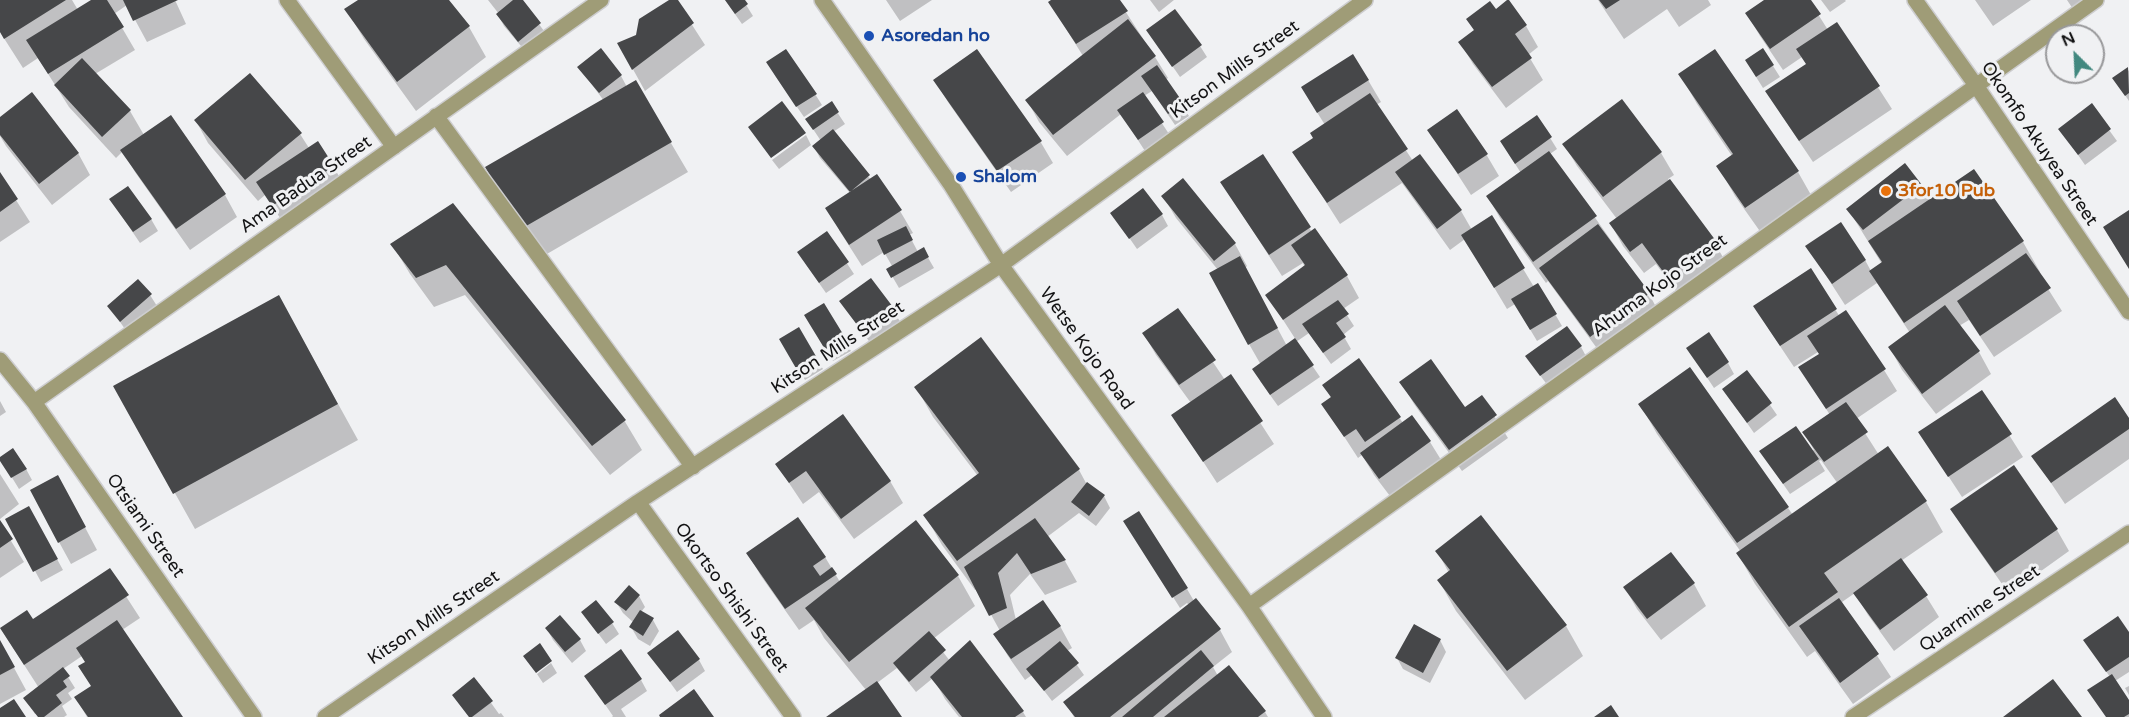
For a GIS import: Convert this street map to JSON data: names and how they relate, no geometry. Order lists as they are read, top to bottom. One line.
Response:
{"streets":{"street":["Kitson Mills Street","Okomfo Akuyea Street","Ama Badua Street","Ahuma Kojo Street","Wetse Kojo Road","Otsiami Street","Okortso Shishi Street","Quarmine Street"]},"crossings":[["Kitson Mills Street","Wetse Kojo Road"],["Kitson Mills Street","Okortso Shishi Street"],["Okomfo Akuyea Street","Ahuma Kojo Street"],["Ama Badua Street","Otsiami Street"],["Ahuma Kojo Street","Wetse Kojo Road"]],"places":["Asoredan ho","Shalom","3for10 Pub"],"north":"top left"}
